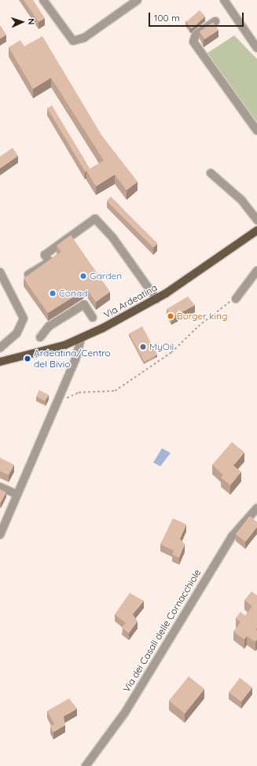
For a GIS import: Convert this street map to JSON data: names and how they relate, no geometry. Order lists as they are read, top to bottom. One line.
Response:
{"streets":{"main road":["Via Ardeatina"],"street":["Via dei Casali delle Cornacchiole"]},"places":["Garden","Conad","Burger king","MyOil","Ardeatina/Centro del Bivio"],"scale_bar":"100 m","north":"right"}
